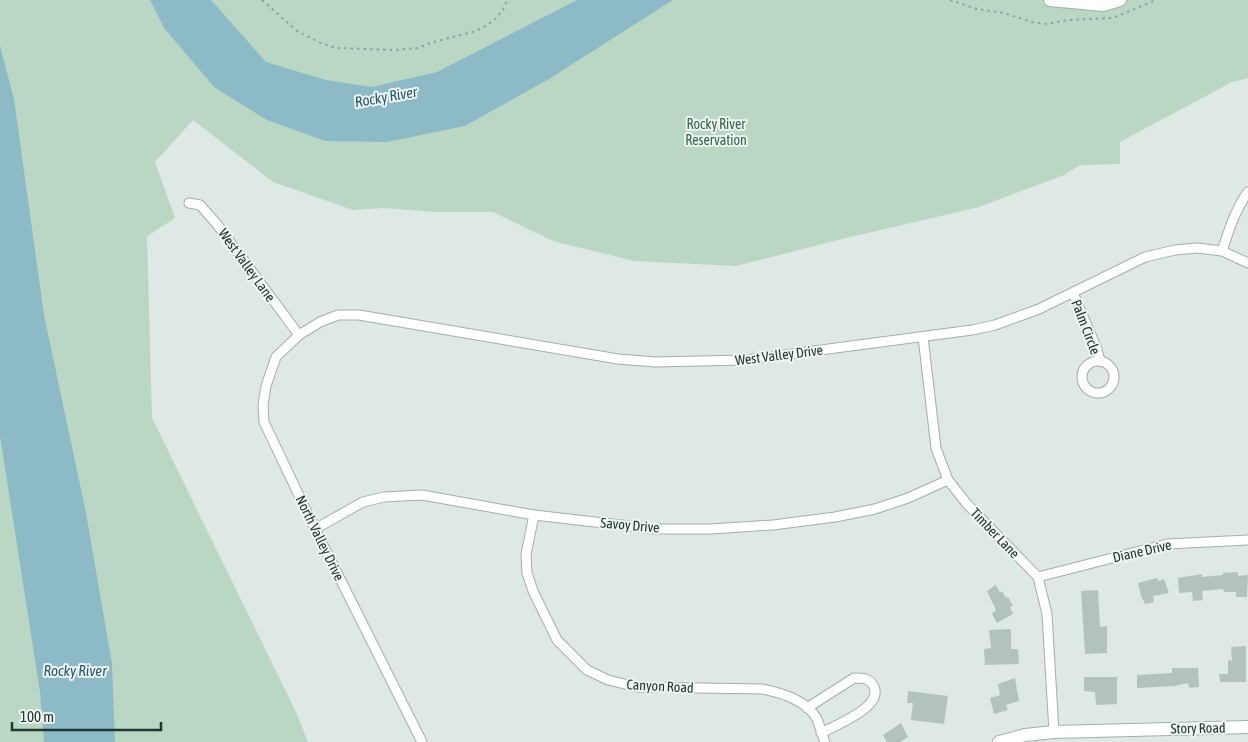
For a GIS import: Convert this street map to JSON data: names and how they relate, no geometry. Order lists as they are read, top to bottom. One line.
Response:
{"streets":{"street":["West Valley Lane","Palm Circle","West Valley Drive","Savoy Drive","Timber Lane","North Valley Drive","Diane Drive","Canyon Road","Story Road"]},"crossings":[["West Valley Lane","West Valley Drive"],["West Valley Lane","North Valley Drive"],["Palm Circle","West Valley Drive"],["West Valley Drive","Timber Lane"],["West Valley Drive","North Valley Drive"],["Savoy Drive","Timber Lane"],["Savoy Drive","North Valley Drive"],["Savoy Drive","Canyon Road"],["Timber Lane","Diane Drive"]],"water":["Rocky River"],"parks":["Rocky River Reservation"],"scale_bar":"100 m"}
